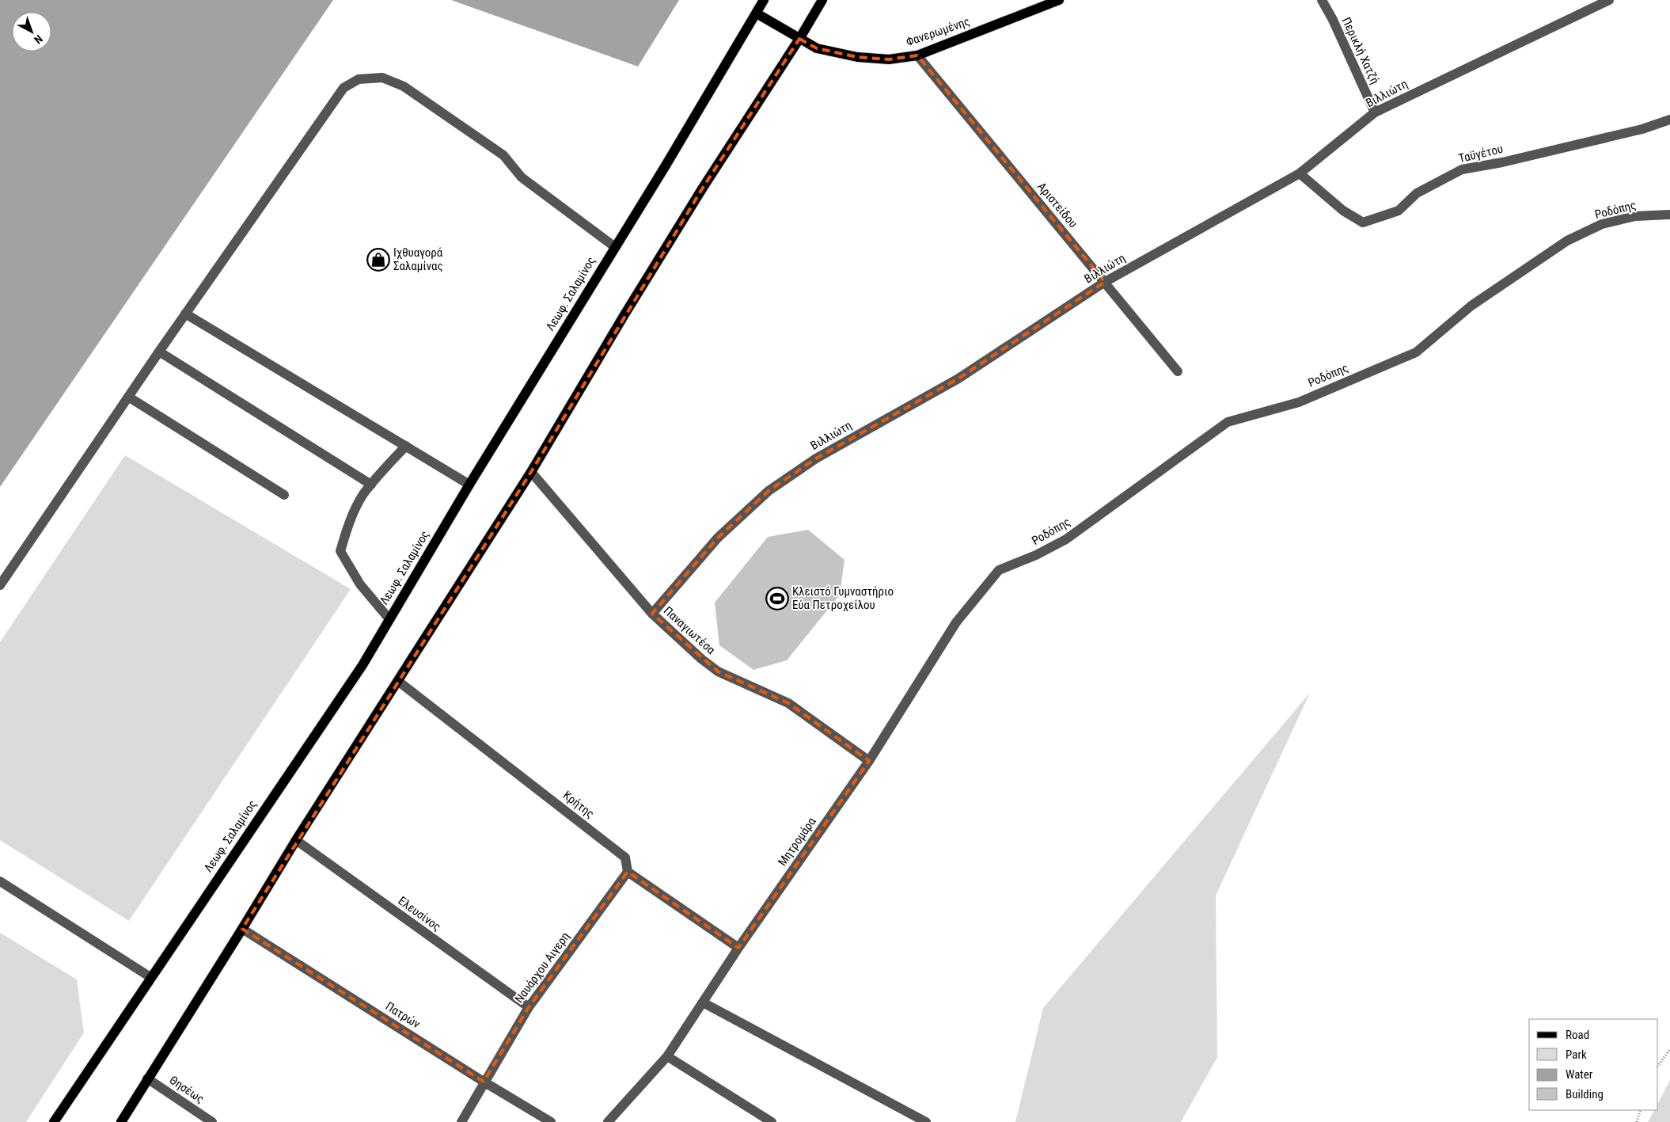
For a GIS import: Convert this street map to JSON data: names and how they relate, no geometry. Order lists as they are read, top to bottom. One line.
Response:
{"streets":{"main road":["Φανερωμένης","Λεωφ. Σαλαμίνος"],"street":["Περικλή Χατζή","Βιλλιώτη","Ταϋγέτου","Αριστείδου","Ροδόπης","Παναγιωτέσα","Κρήτης","Μητρομάρα","Ελευσίνος","Ναυάρχου Αιγερη","Πατρών","Θησέως"]},"crossings":[["Φανερωμένης","Αριστείδου"],["Φανερωμένης","Λεωφ. Σαλαμίνος"],["Περικλή Χατζή","Βιλλιώτη"],["Βιλλιώτη","Ταϋγέτου"],["Βιλλιώτη","Αριστείδου"],["Βιλλιώτη","Παναγιωτέσα"],["Ροδόπης","Μητρομάρα"],["Παναγιωτέσα","Μητρομάρα"],["Κρήτης","Ναυάρχου Αιγερη"],["Ελευσίνος","Ναυάρχου Αιγερη"],["Ναυάρχου Αιγερη","Πατρών"]],"places":{"shop":["Ιχθυαγορά Σαλαμίνας"],"sports":["Κλειστό Γυμναστήριο Εύα Πετροχείλου"]},"legend":["Road","Park","Water","Building"],"north":"bottom right"}
